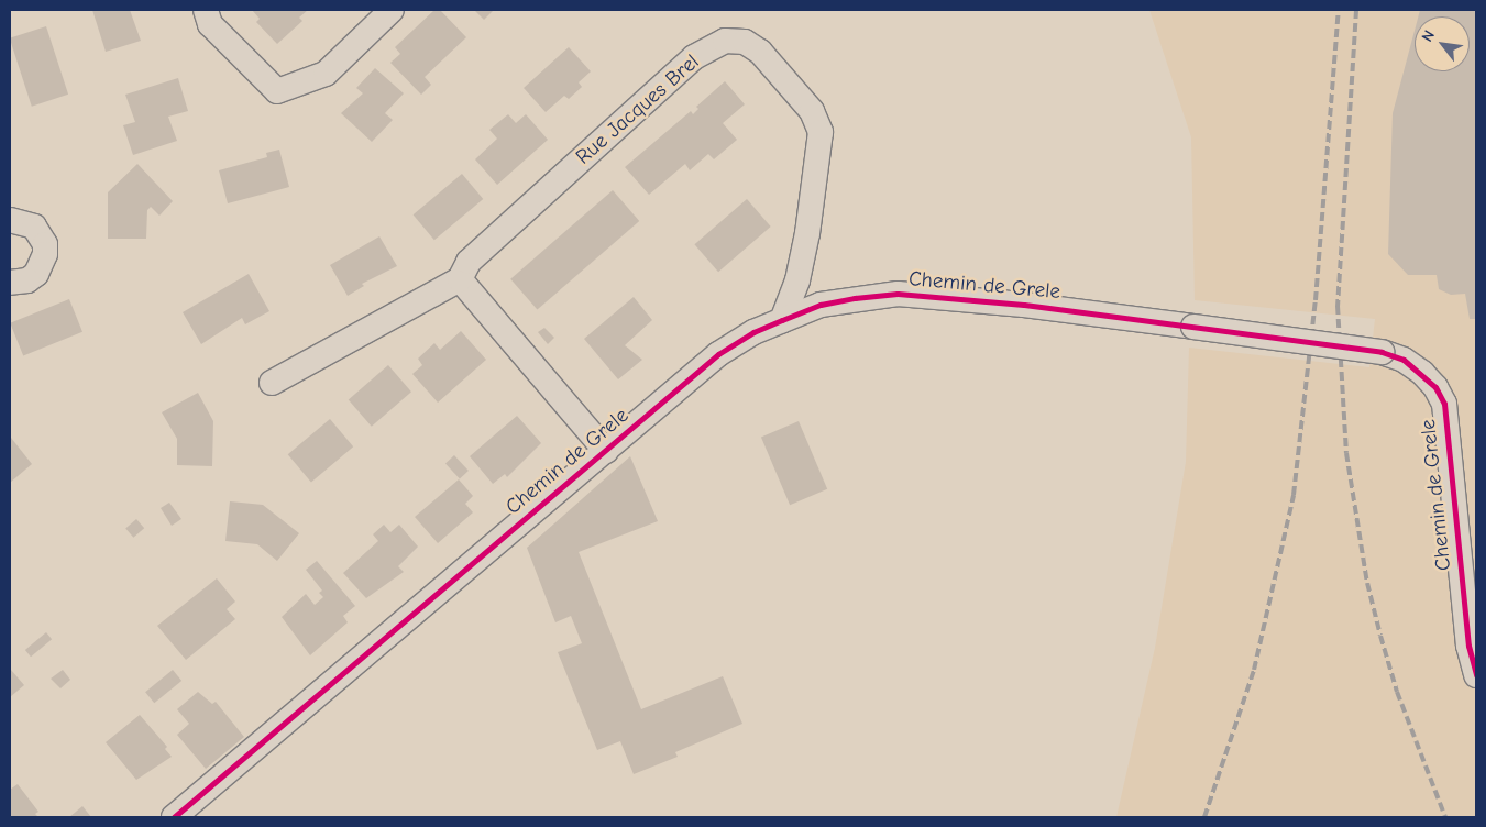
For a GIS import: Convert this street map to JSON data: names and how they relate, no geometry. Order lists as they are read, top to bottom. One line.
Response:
{"streets":{"street":["Rue Jacques Brel","Chemin de Grele"]},"crossings":[["Rue Jacques Brel","Chemin de Grele"]],"north":"top left"}
